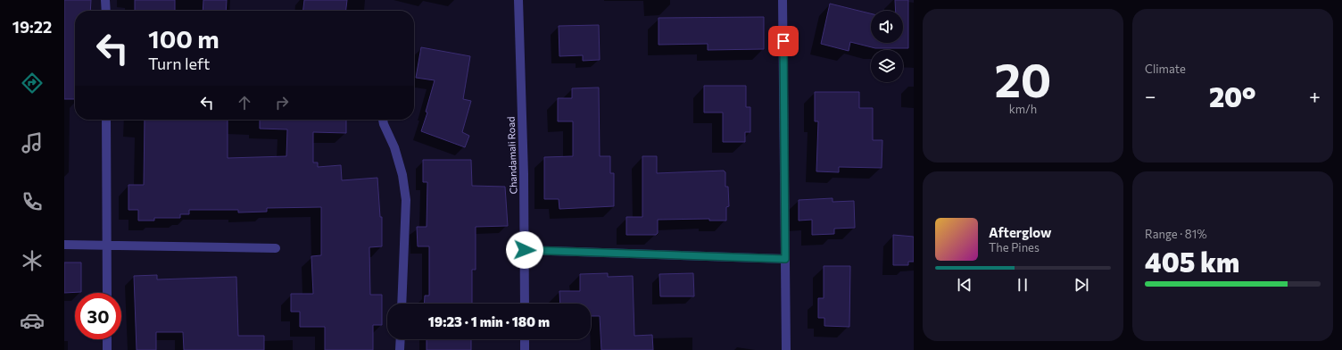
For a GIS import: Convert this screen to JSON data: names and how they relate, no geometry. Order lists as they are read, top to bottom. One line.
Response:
{"streets":{"street":["Chandamali Road"]},"page":{"tabs":"19:22","tile":[["20","km/h"],"Climate",["Range · 81%","405 km"]],"turn":["100 m","Turn left"],"heat":["−","20°","+"],"song":["Afterglow","The Pines"],"limit":"30","trip":"19:23 · 1 min · 180 m"}}
